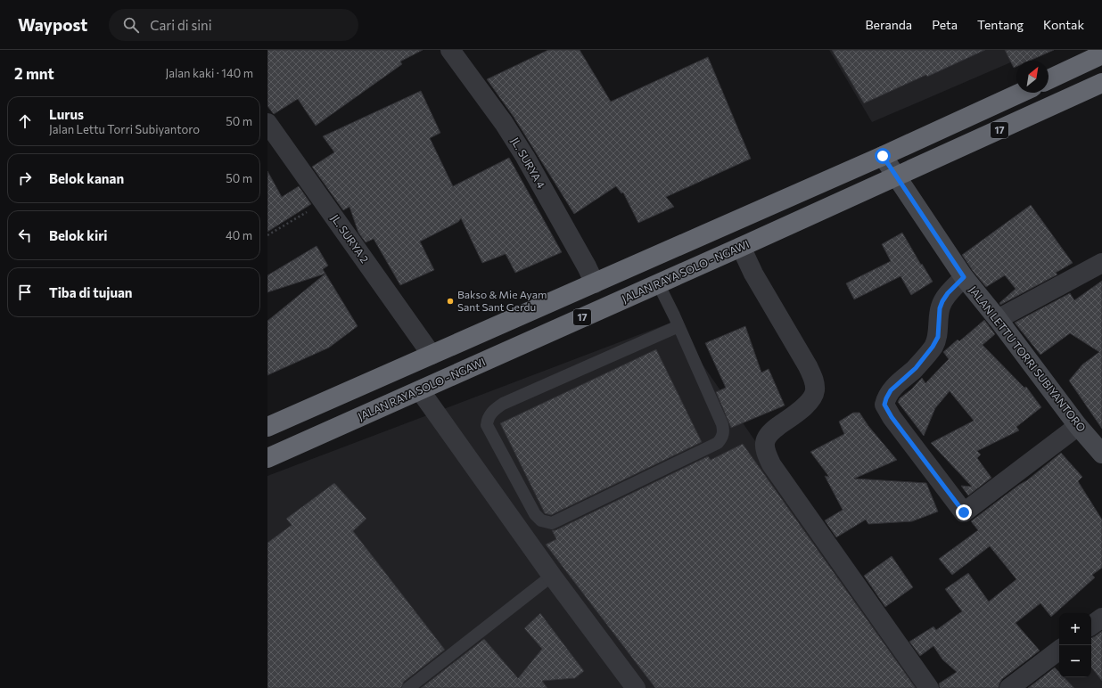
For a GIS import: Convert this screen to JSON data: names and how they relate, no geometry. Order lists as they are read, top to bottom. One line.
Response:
{"streets":{"highway":["17","JALAN RAYA SOLO - NGAWI"],"main road":["JALAN LETTU TORRI SUBIYANTORO"],"street":["JL. SURYA 4","JL. SURYA 2"]},"crossings":[["17","JL. SURYA 4"],["17","JL. SURYA 2"],["17","JALAN LETTU TORRI SUBIYANTORO"],["JALAN RAYA SOLO - NGAWI","JALAN LETTU TORRI SUBIYANTORO"]],"places":["Bakso & Mie Ayam Sant Sant Gerdu"],"north":"top right","page":{"header":"Waypost","search":"Cari di sini","nav":["Beranda","Peta","Tentang","Kontak"],"heading":["2 mnt","Jalan kaki · 140 m"],"list":[["Lurus","Jalan Lettu Torri Subiyantoro","50 m"],["Belok kanan","50 m"],["Belok kiri","40 m"],"Tiba di tujuan"],"map_buttons":["+","−"]}}
